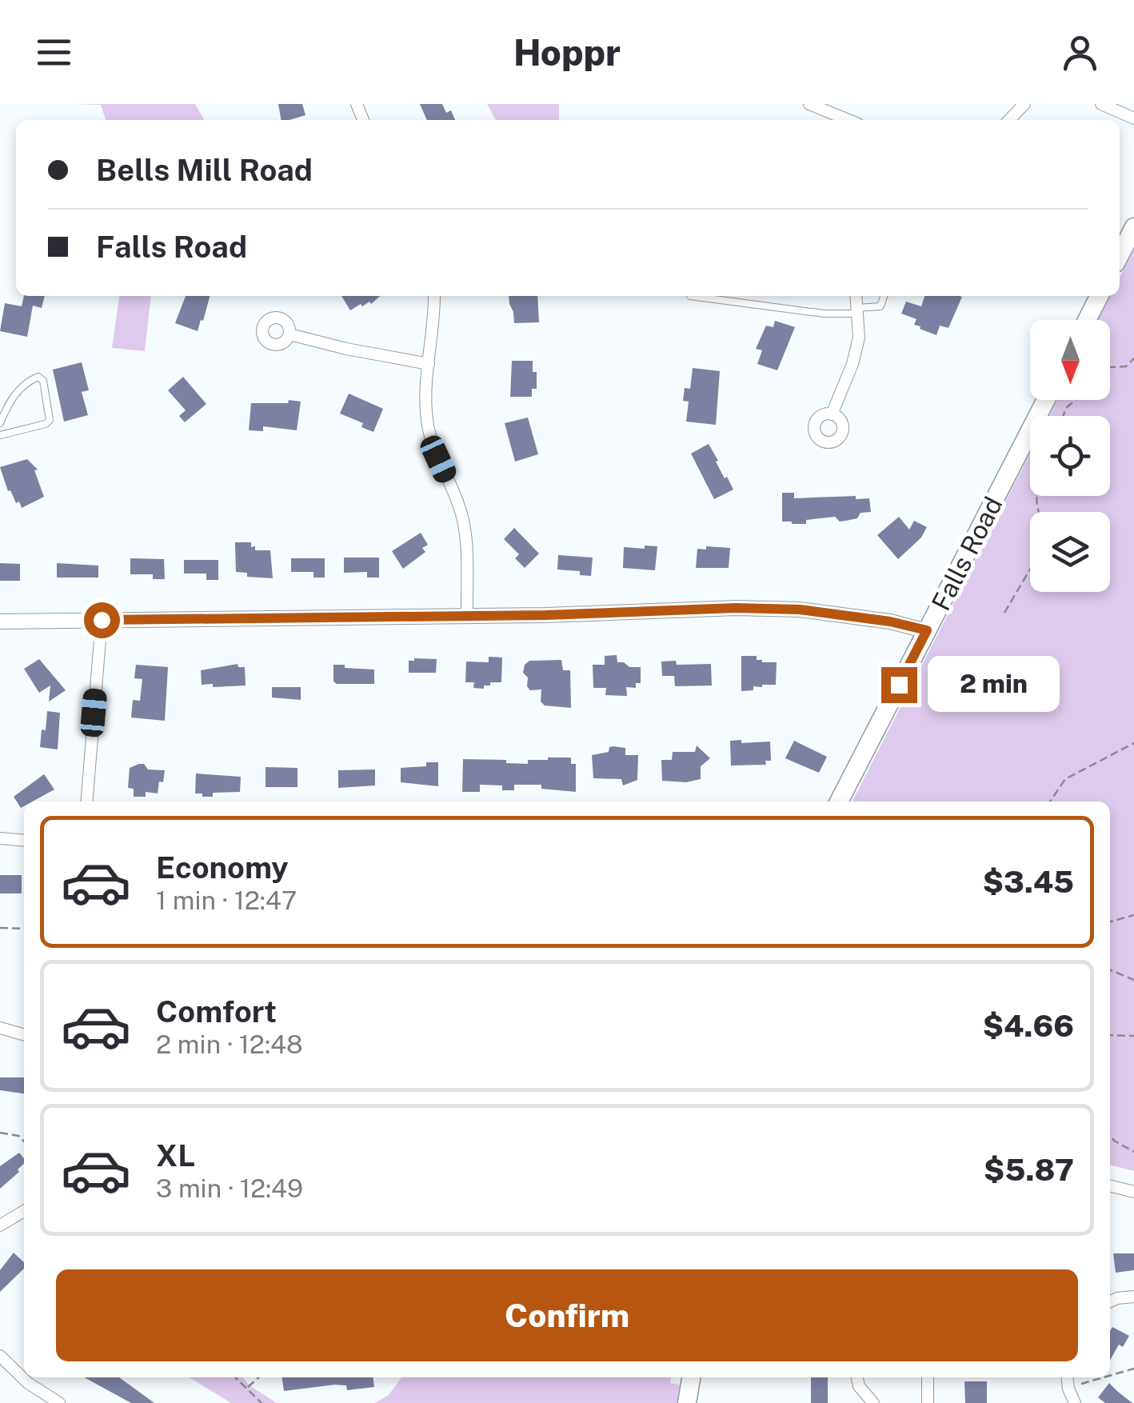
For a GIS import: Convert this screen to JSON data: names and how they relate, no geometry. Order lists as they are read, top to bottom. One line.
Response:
{"streets":{"main road":["Falls Road"]},"north":"bottom","page":{"header":"Hoppr","banner":["Bells Mill Road","Falls Road"],"bubble":"2 min","list":[{"name":"Economy","note":"1 min · 12:47","value":"$3.45"},{"name":"Comfort","note":"2 min · 12:48","value":"$4.66"},{"name":"XL","note":"3 min · 12:49","value":"$5.87"}],"buttons":"Confirm"}}
